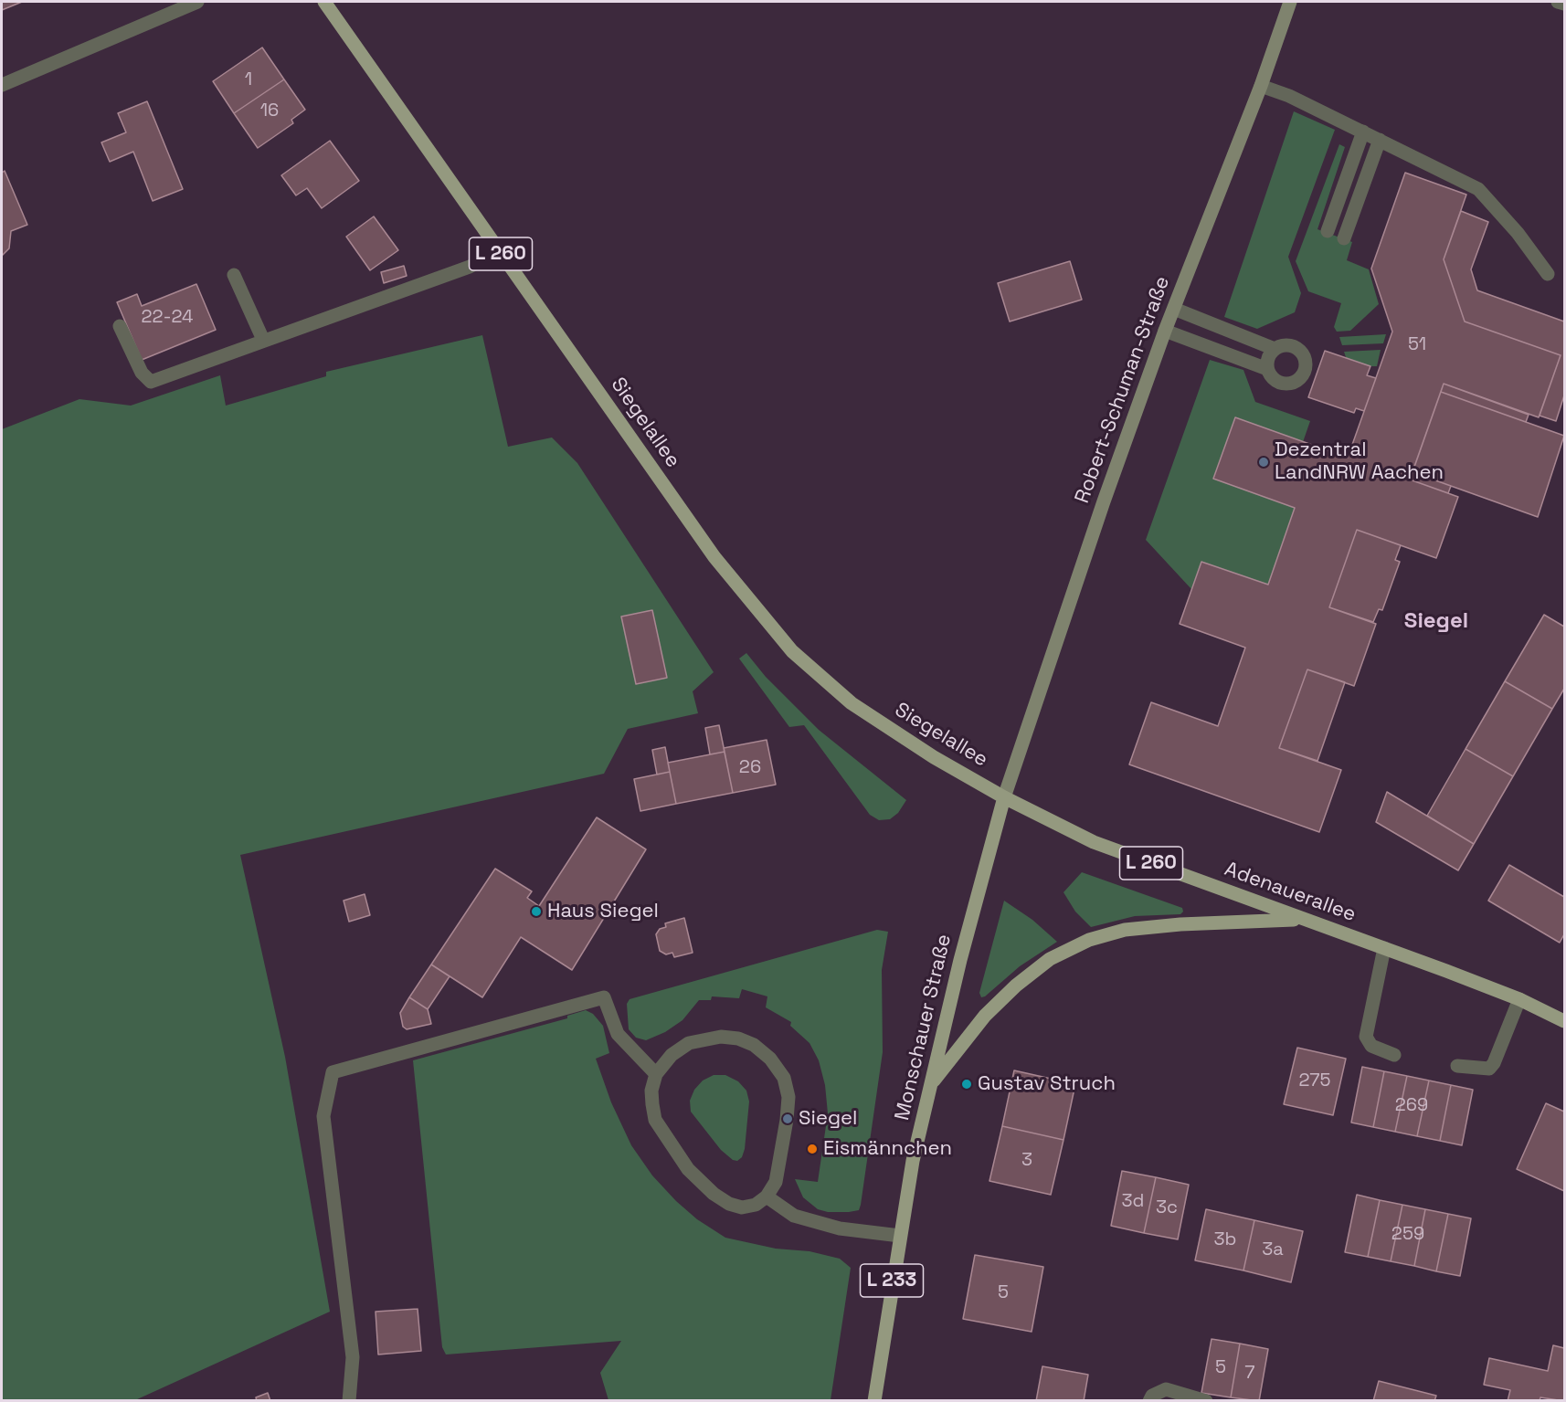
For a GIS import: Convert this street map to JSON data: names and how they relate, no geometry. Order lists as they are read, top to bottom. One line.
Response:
{"streets":{"main road":["L 260","Robert-Schuman-Straße","Siegelallee","Adenauerallee","Monschauer Straße","L 233"]},"crossings":[["Robert-Schuman-Straße","Siegelallee"],["Robert-Schuman-Straße","Adenauerallee"],["Robert-Schuman-Straße","Monschauer Straße"],["Siegelallee","Adenauerallee"],["Siegelallee","Monschauer Straße"],["Adenauerallee","Monschauer Straße"]],"districts":["Siegel"],"places":["Dezentral LandNRW Aachen","Haus Siegel","Gustav Struch","Siegel","Eismännchen"],"house_numbers":["1","16","22-24","51","26","275","269","3","3d","3c","259","3b","3a","5","5","7"]}
